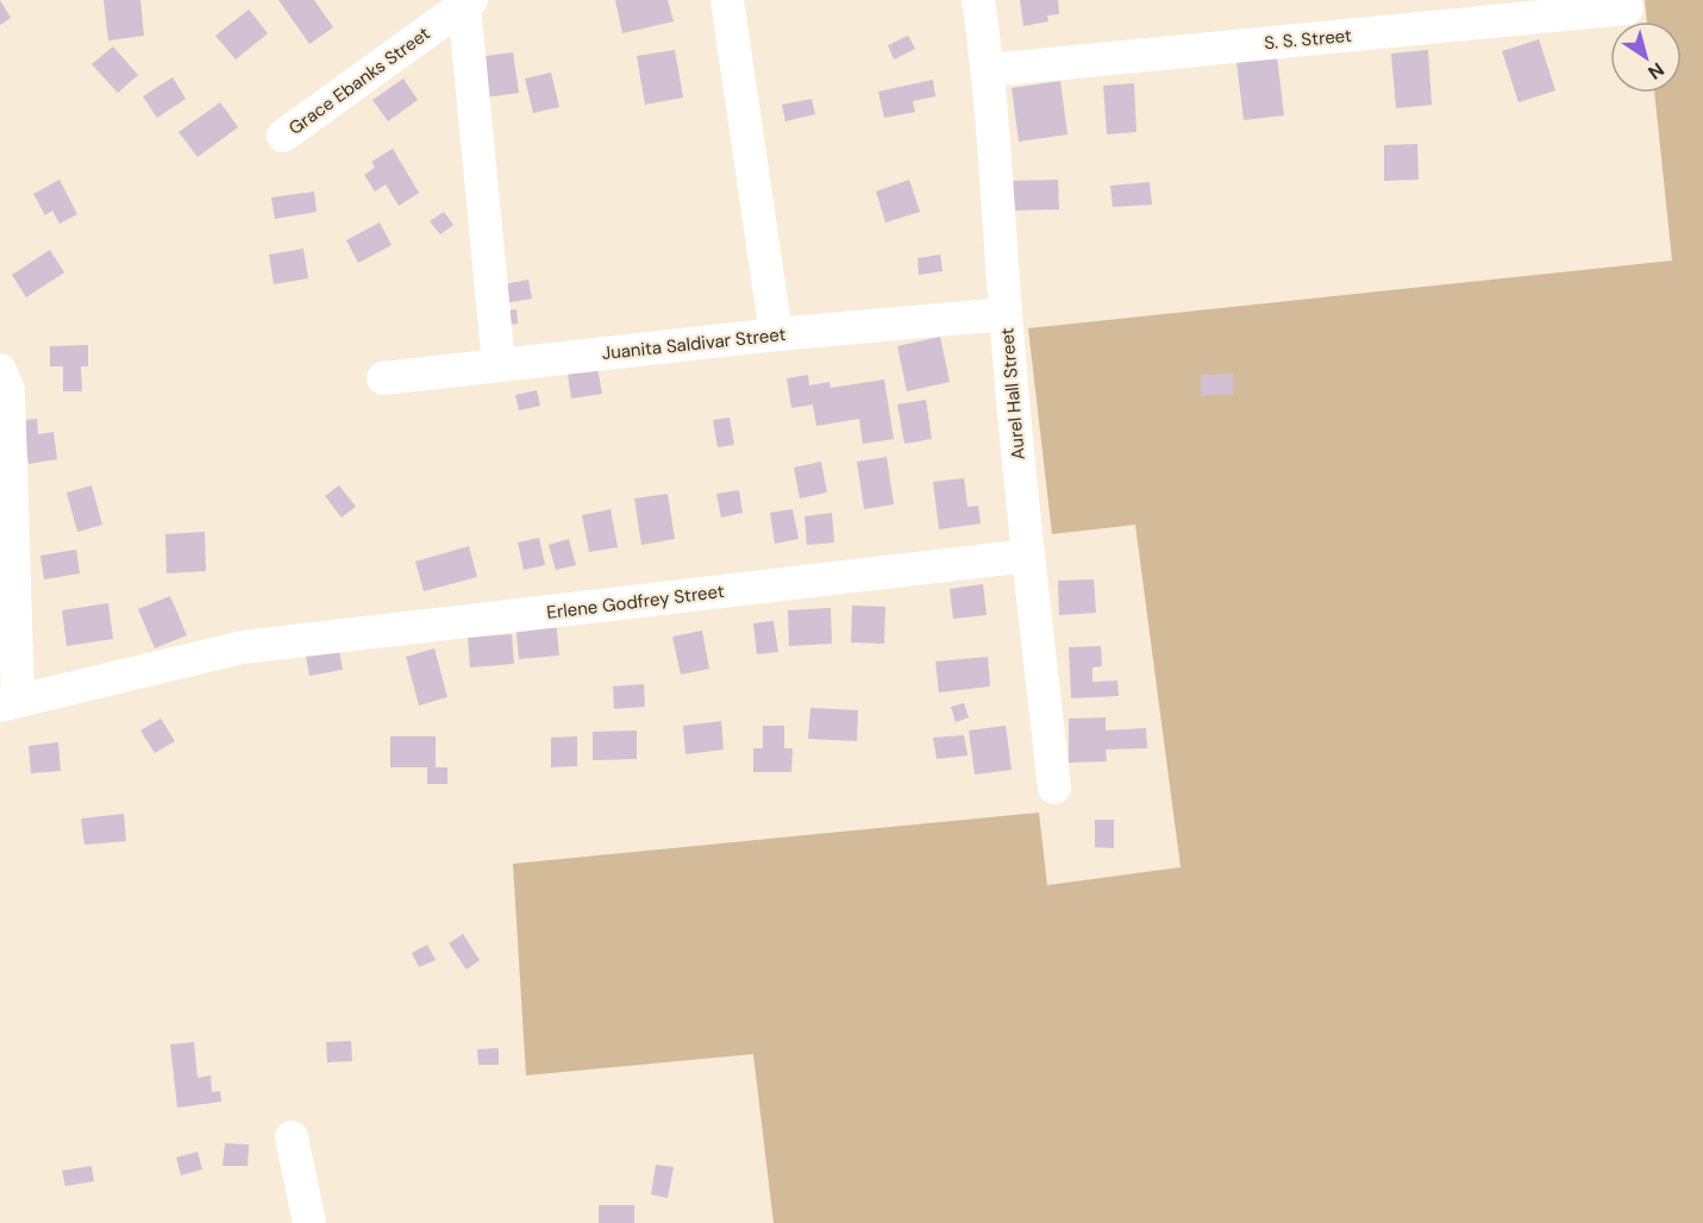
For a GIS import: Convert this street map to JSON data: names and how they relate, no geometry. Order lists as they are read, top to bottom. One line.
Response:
{"streets":{"street":["S. S. Street","Grace Ebanks Street","Juanita Saldivar Street","Aurel Hall Street","Erlene Godfrey Street"]},"crossings":[["S. S. Street","Aurel Hall Street"],["Juanita Saldivar Street","Aurel Hall Street"],["Aurel Hall Street","Erlene Godfrey Street"]],"north":"bottom right"}
